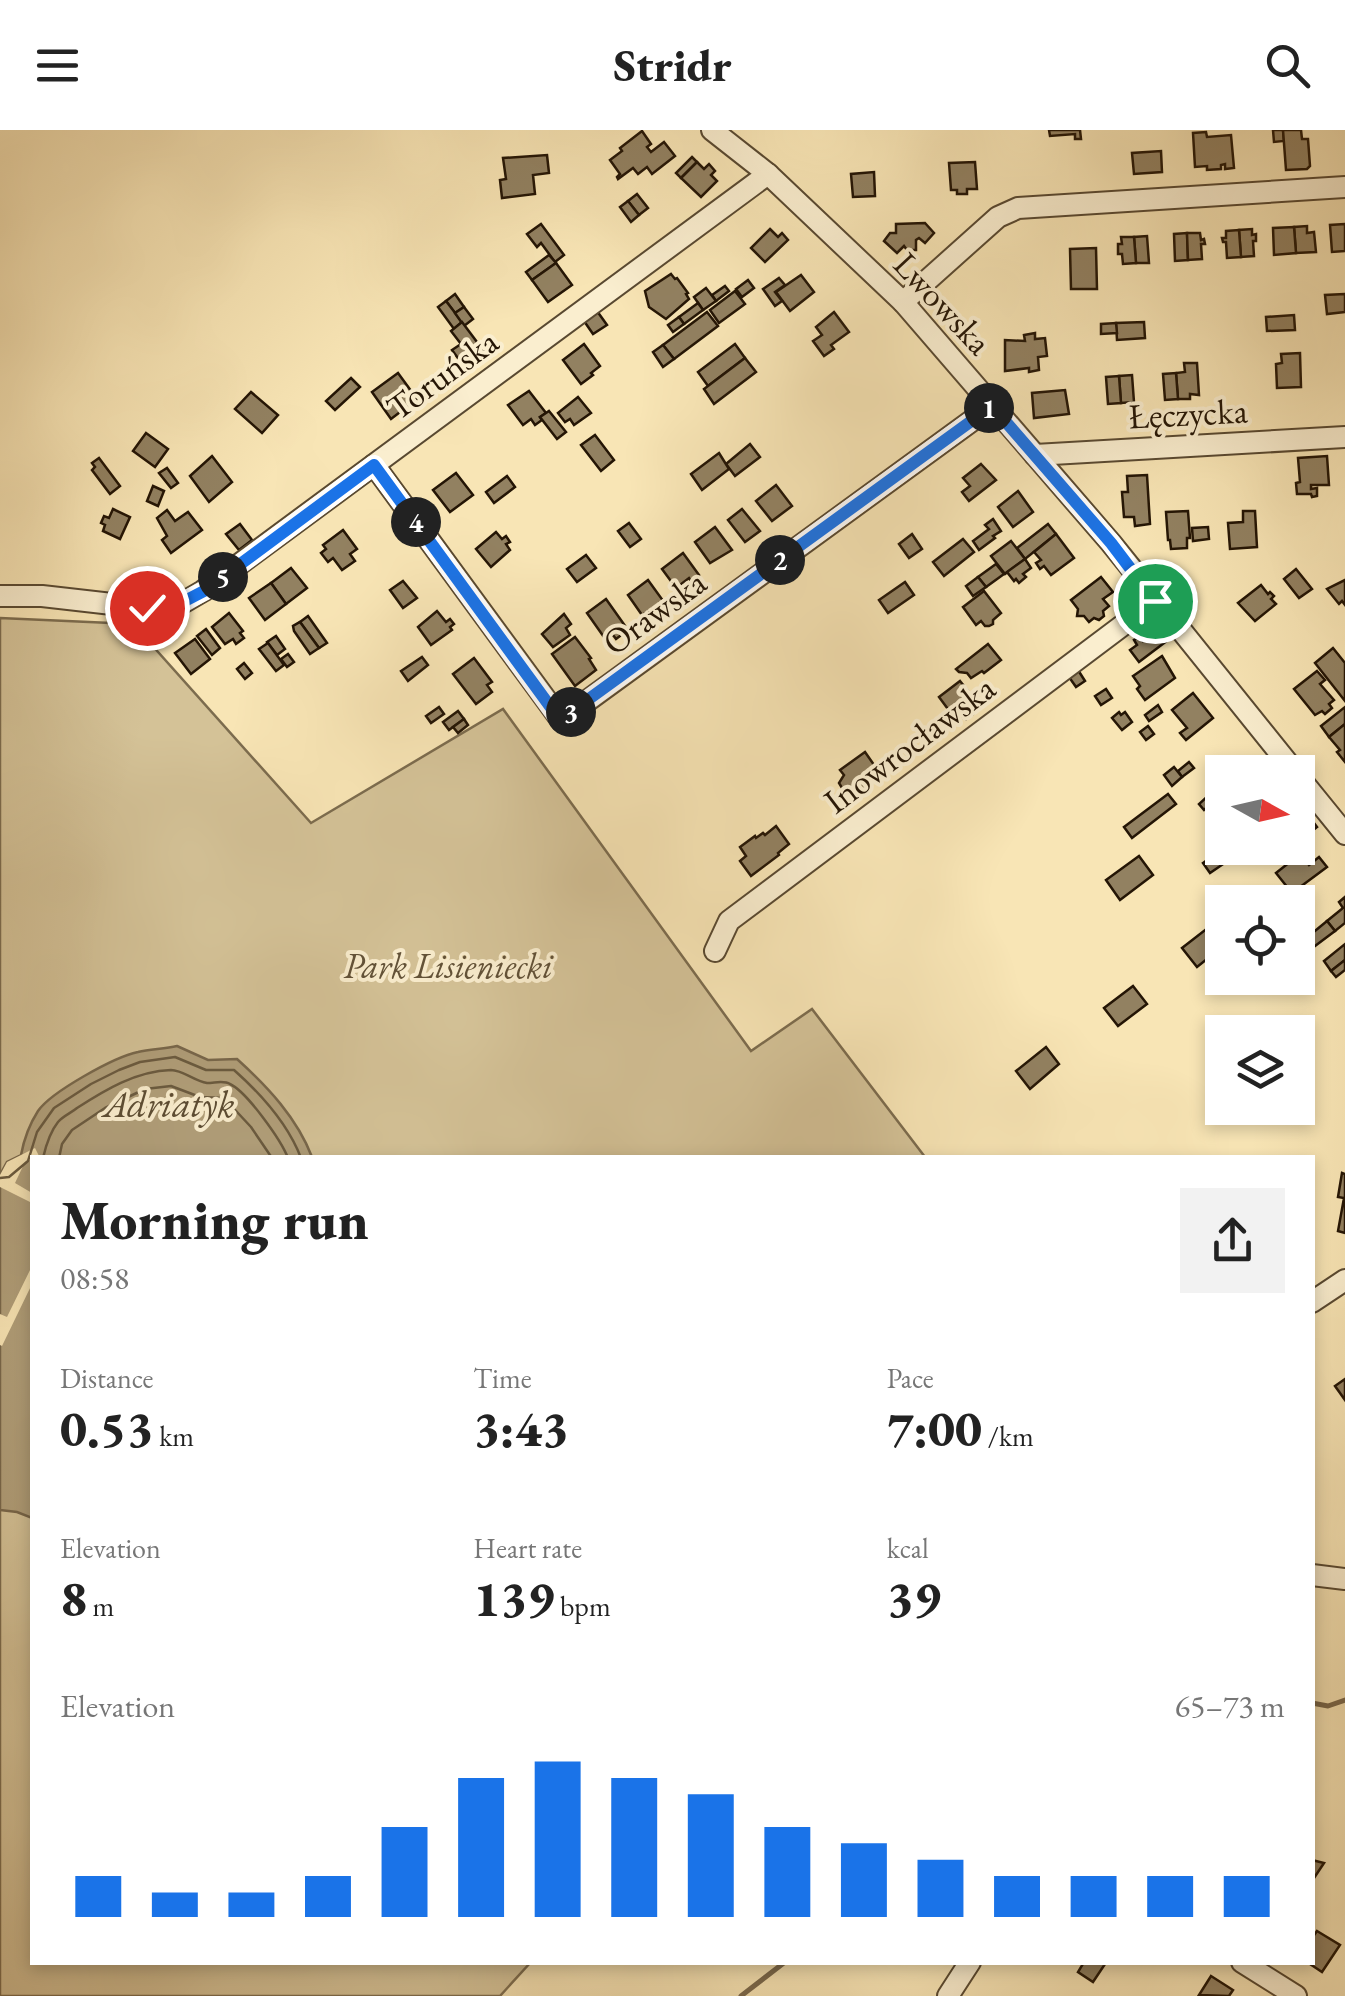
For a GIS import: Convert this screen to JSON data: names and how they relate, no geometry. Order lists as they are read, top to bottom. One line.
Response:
{"streets":{"street":["Lwowska","Toruńska","Łęczycka","Orawska","Inowrocławska"]},"crossings":[["Lwowska","Toruńska"],["Lwowska","Łęczycka"],["Lwowska","Orawska"],["Lwowska","Inowrocławska"],["Toruńska","Orawska"]],"water":["Adriatyk"],"parks":["Park Lisieniecki"],"north":"right","page":{"header":"Stridr","pins":["1","4","2","5","3"],"heading":["Morning run","08:58"],"stats":[["Distance","0.53 km"],["Time","3:43"],["Pace","7:00 /km"],["Elevation","8 m"],["Heart rate","139 bpm"],["kcal","39"]],"chart":["Elevation","65–73 m"]}}
